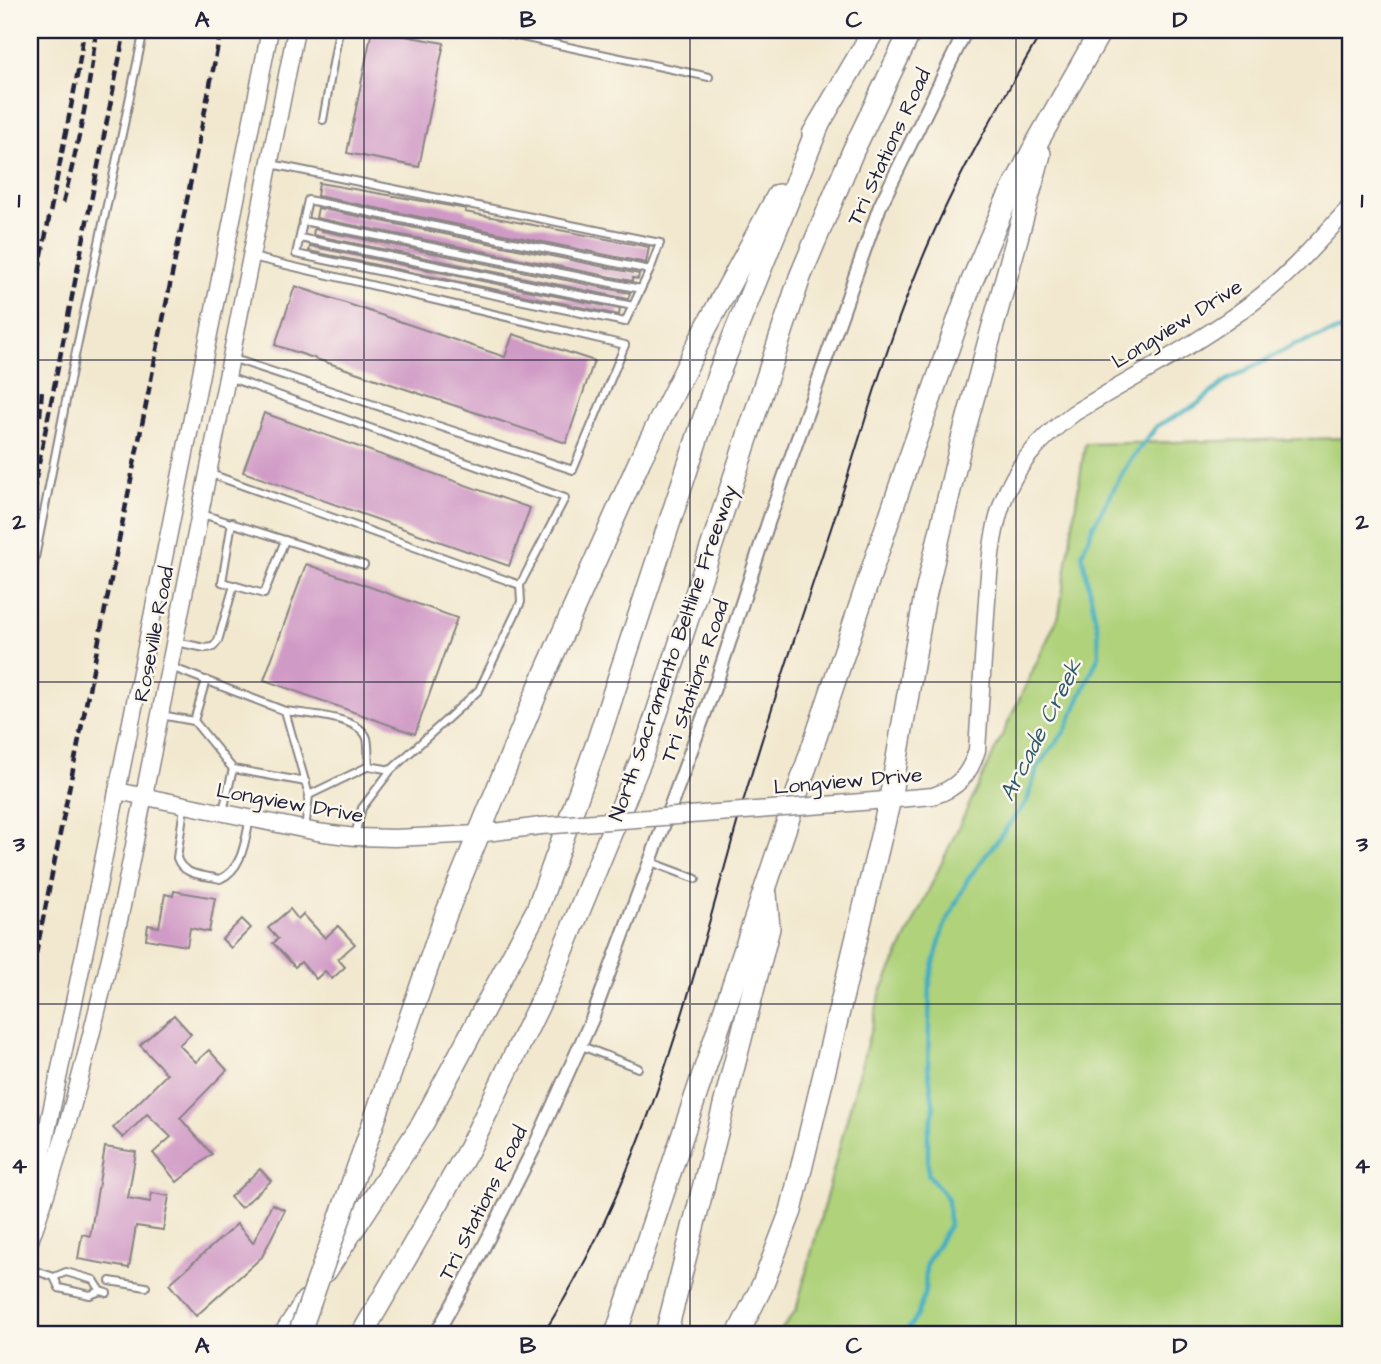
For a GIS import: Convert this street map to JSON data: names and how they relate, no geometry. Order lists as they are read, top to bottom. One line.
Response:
{"streets":{"highway":["North Sacramento Beltline Freeway"],"main road":["Longview Drive","Roseville Road"],"street":["Tri Stations Road"]},"crossings":[["Longview Drive","Roseville Road"]],"water":["Arcade Creek"],"grid":{"columns":["A","B","C","D"],"rows":["1","2","3","4"]}}
